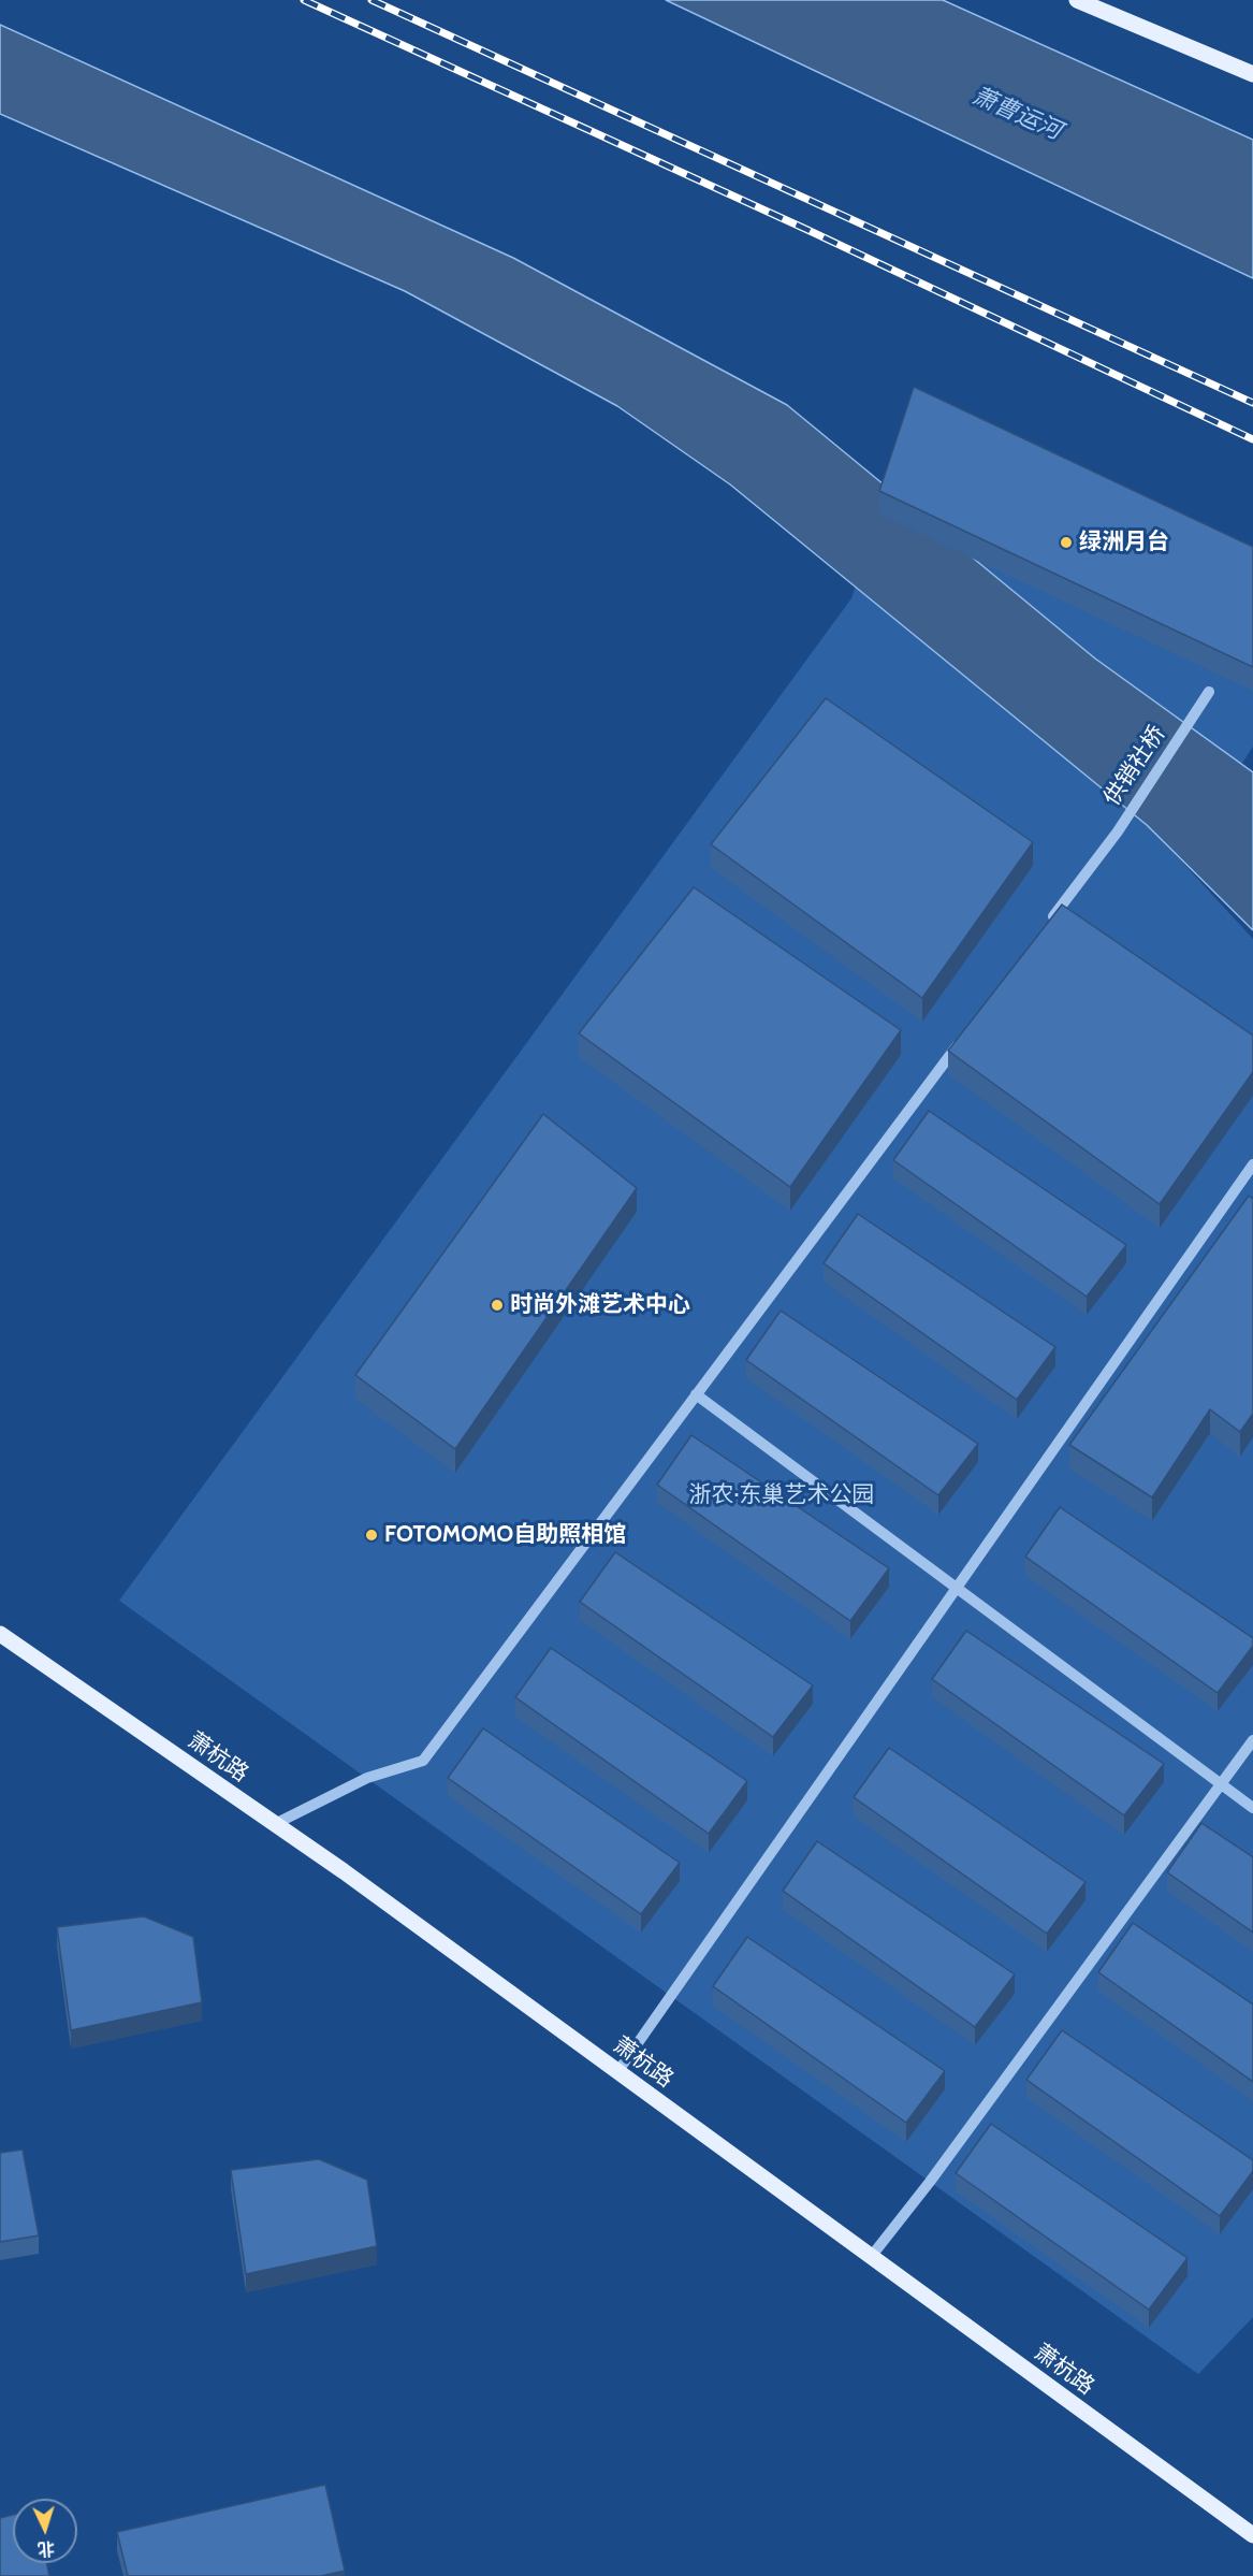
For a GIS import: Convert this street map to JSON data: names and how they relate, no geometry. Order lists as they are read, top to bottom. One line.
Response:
{"streets":{"main road":["萧杭路"],"lane":["供销社桥"]},"water":["萧曹运河"],"parks":["浙农·东巢艺术公园"],"places":["绿洲月台","时尚外滩艺术中心","FOTOMOMO自助照相馆"],"north":"bottom"}
